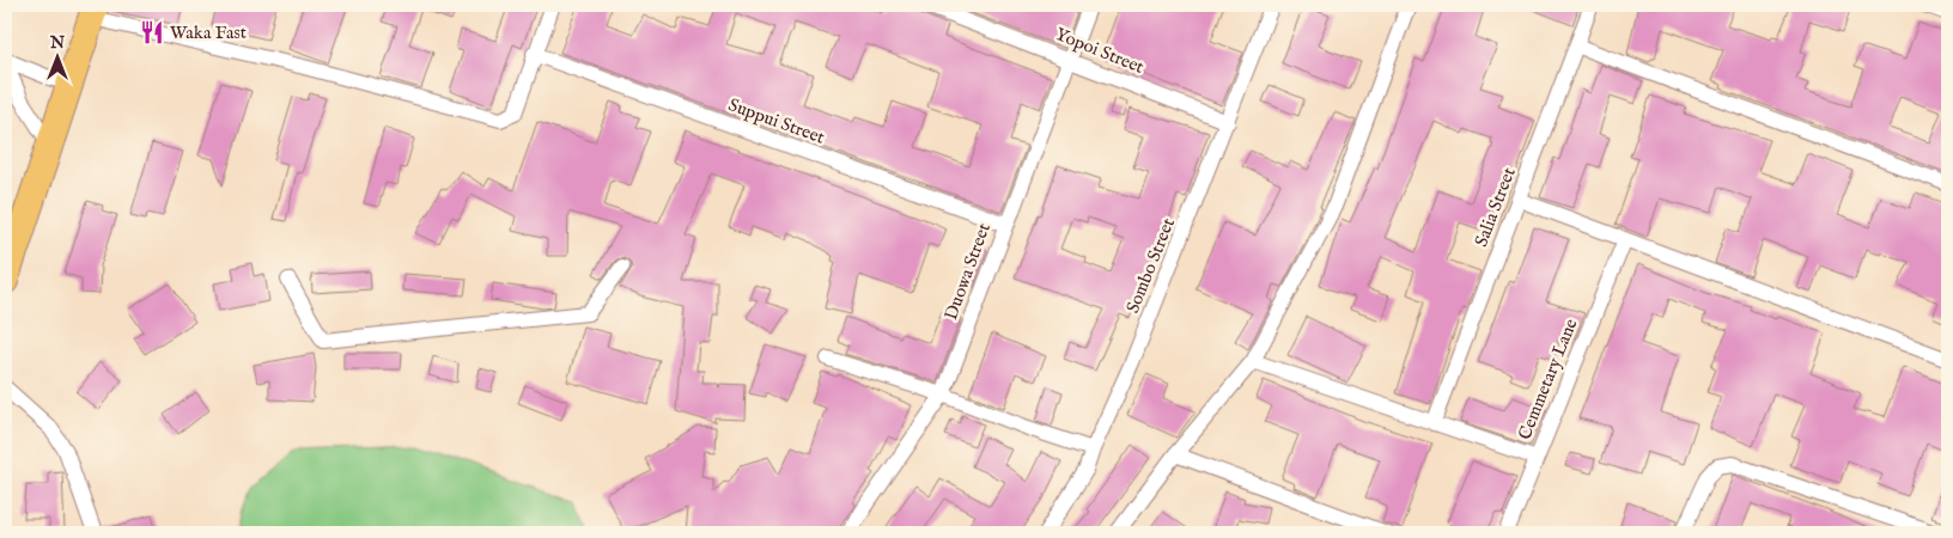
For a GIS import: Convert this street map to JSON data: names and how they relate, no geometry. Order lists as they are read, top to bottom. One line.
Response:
{"streets":{"street":["Yopoi Street","Suppui Street","Salia Street","Sombo Street","Duowa Street","Cemmetary Lane"]},"crossings":[["Yopoi Street","Sombo Street"],["Yopoi Street","Duowa Street"],["Suppui Street","Duowa Street"]],"places":{"restaurant":["Waka Fast"]},"north":"top"}
